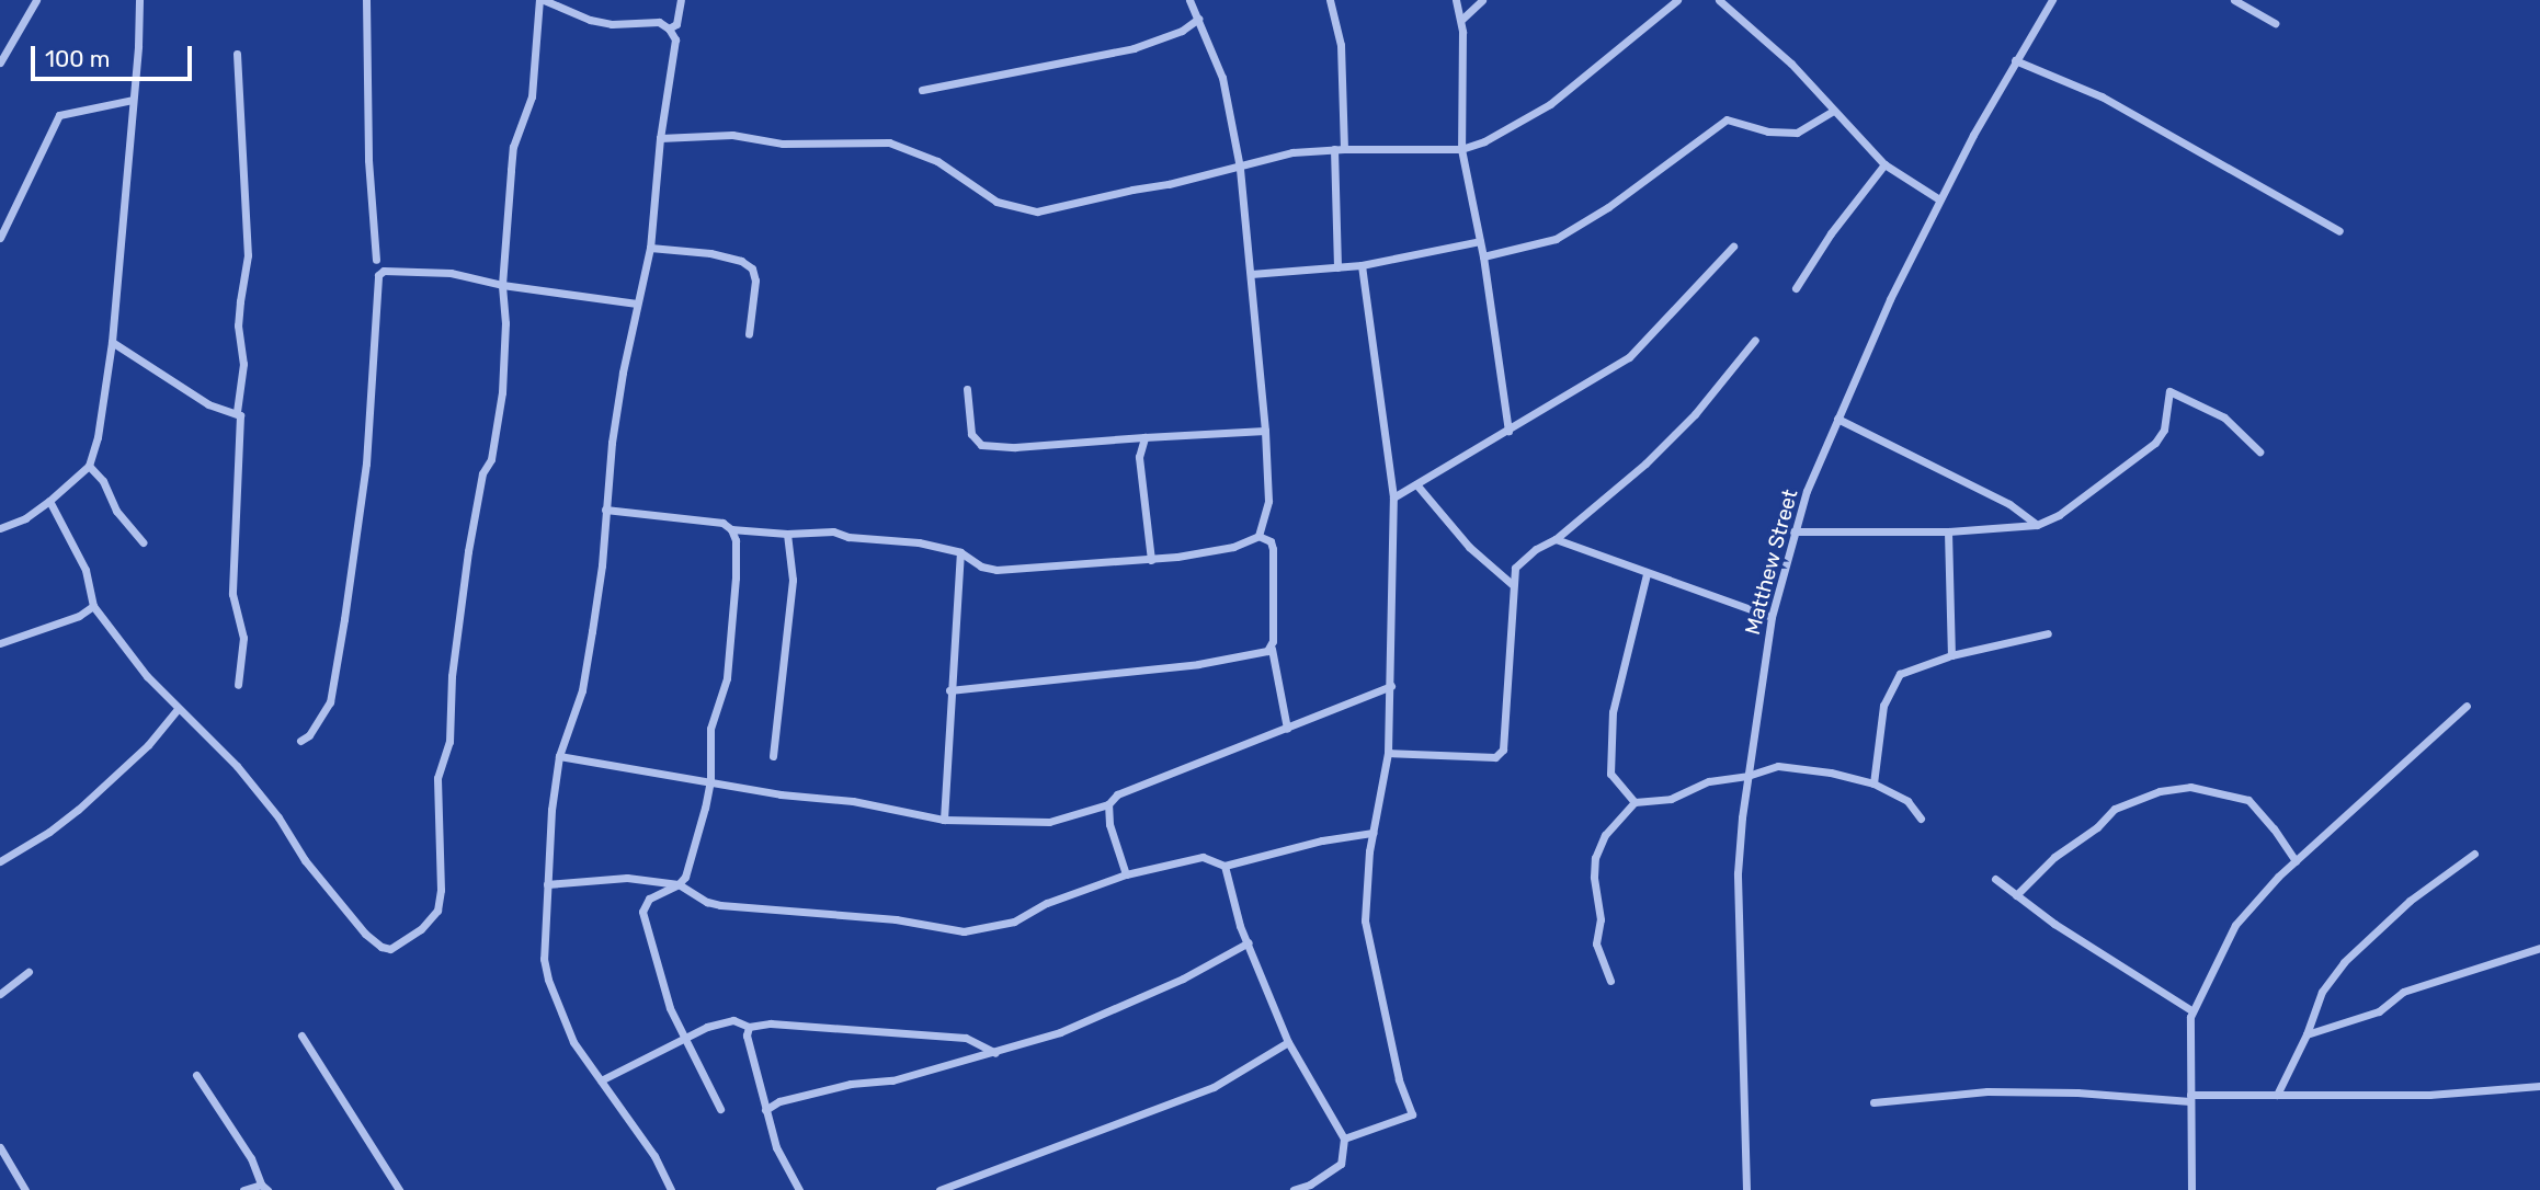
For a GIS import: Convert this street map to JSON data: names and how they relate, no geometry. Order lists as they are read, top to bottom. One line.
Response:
{"streets":{"street":["Matthew Street"]},"scale_bar":"100 m"}
